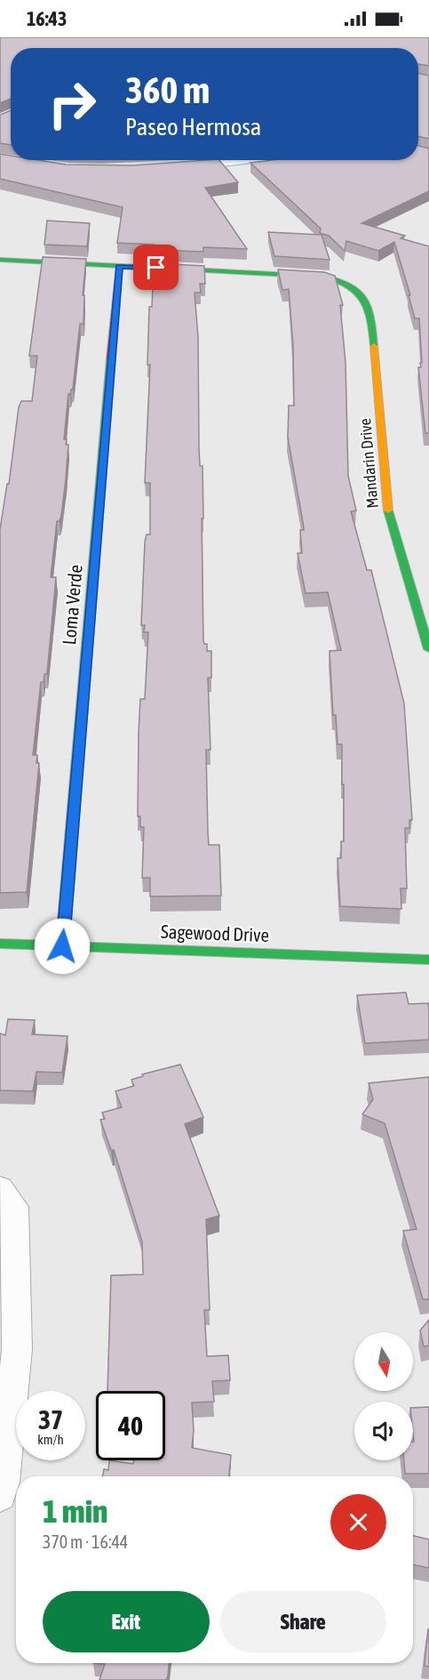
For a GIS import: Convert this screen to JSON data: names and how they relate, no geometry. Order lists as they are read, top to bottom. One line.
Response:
{"streets":{"street":["Mandarin Drive","Loma Verde","Sagewood Drive"]},"crossings":[["Mandarin Drive","Loma Verde"],["Loma Verde","Sagewood Drive"]],"north":"bottom","page":{"status":"16:43","turn":["360 m","Paseo Hermosa"],"speed":"37 km/h","limit":"40","heading":["1 min","370 m · 16:44"],"buttons":["Exit","Share"]}}
